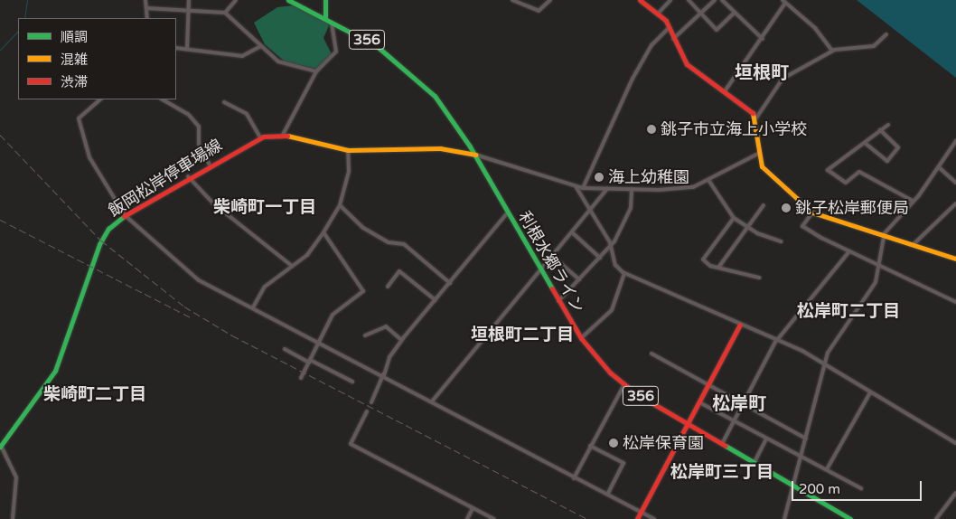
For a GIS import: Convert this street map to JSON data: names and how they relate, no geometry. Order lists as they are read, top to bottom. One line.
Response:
{"streets":{"main road":["356","飯岡松岸停車場線","利根水郷ライン"]},"crossings":[["飯岡松岸停車場線","利根水郷ライン"]],"districts":["垣根町","柴崎町一丁目","松岸町二丁目","垣根町二丁目","柴崎町二丁目","松岸町","松岸町三丁目"],"places":["銚子市立海上小学校","海上幼稚園","銚子松岸郵便局","松岸保育園"],"legend":["順調","混雑","渋滞"],"scale_bar":"200 m"}
